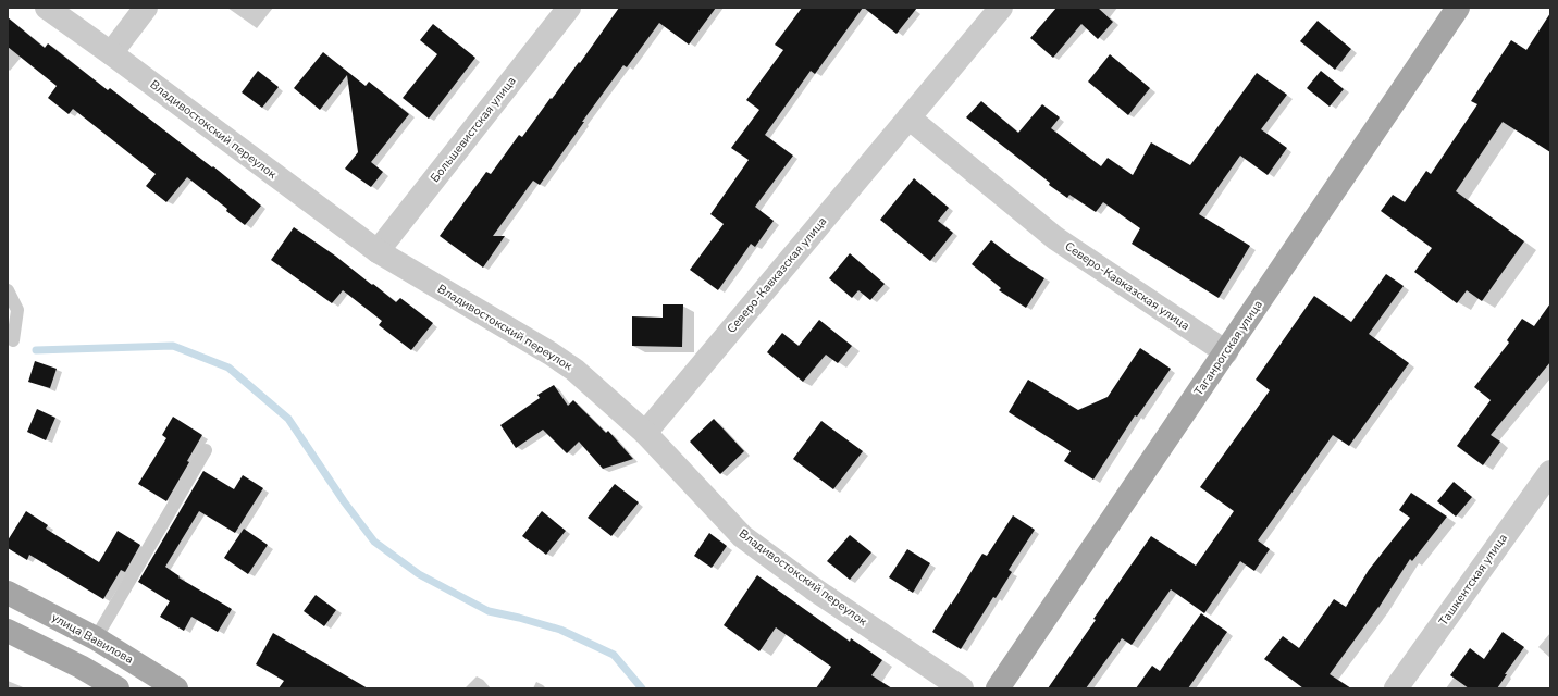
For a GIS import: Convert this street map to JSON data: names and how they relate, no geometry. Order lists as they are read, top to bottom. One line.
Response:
{"streets":{"main road":["Таганрогская улица","улица Вавилова"],"street":["Владивостокский переулок","Большевистская улица","Северо-Кавказская улица","Ташкентская улица"]},"crossings":[["Владивостокский переулок","Большевистская улица"],["Владивостокский переулок","Северо-Кавказская улица"],["Северо-Кавказская улица","Таганрогская улица"]]}
